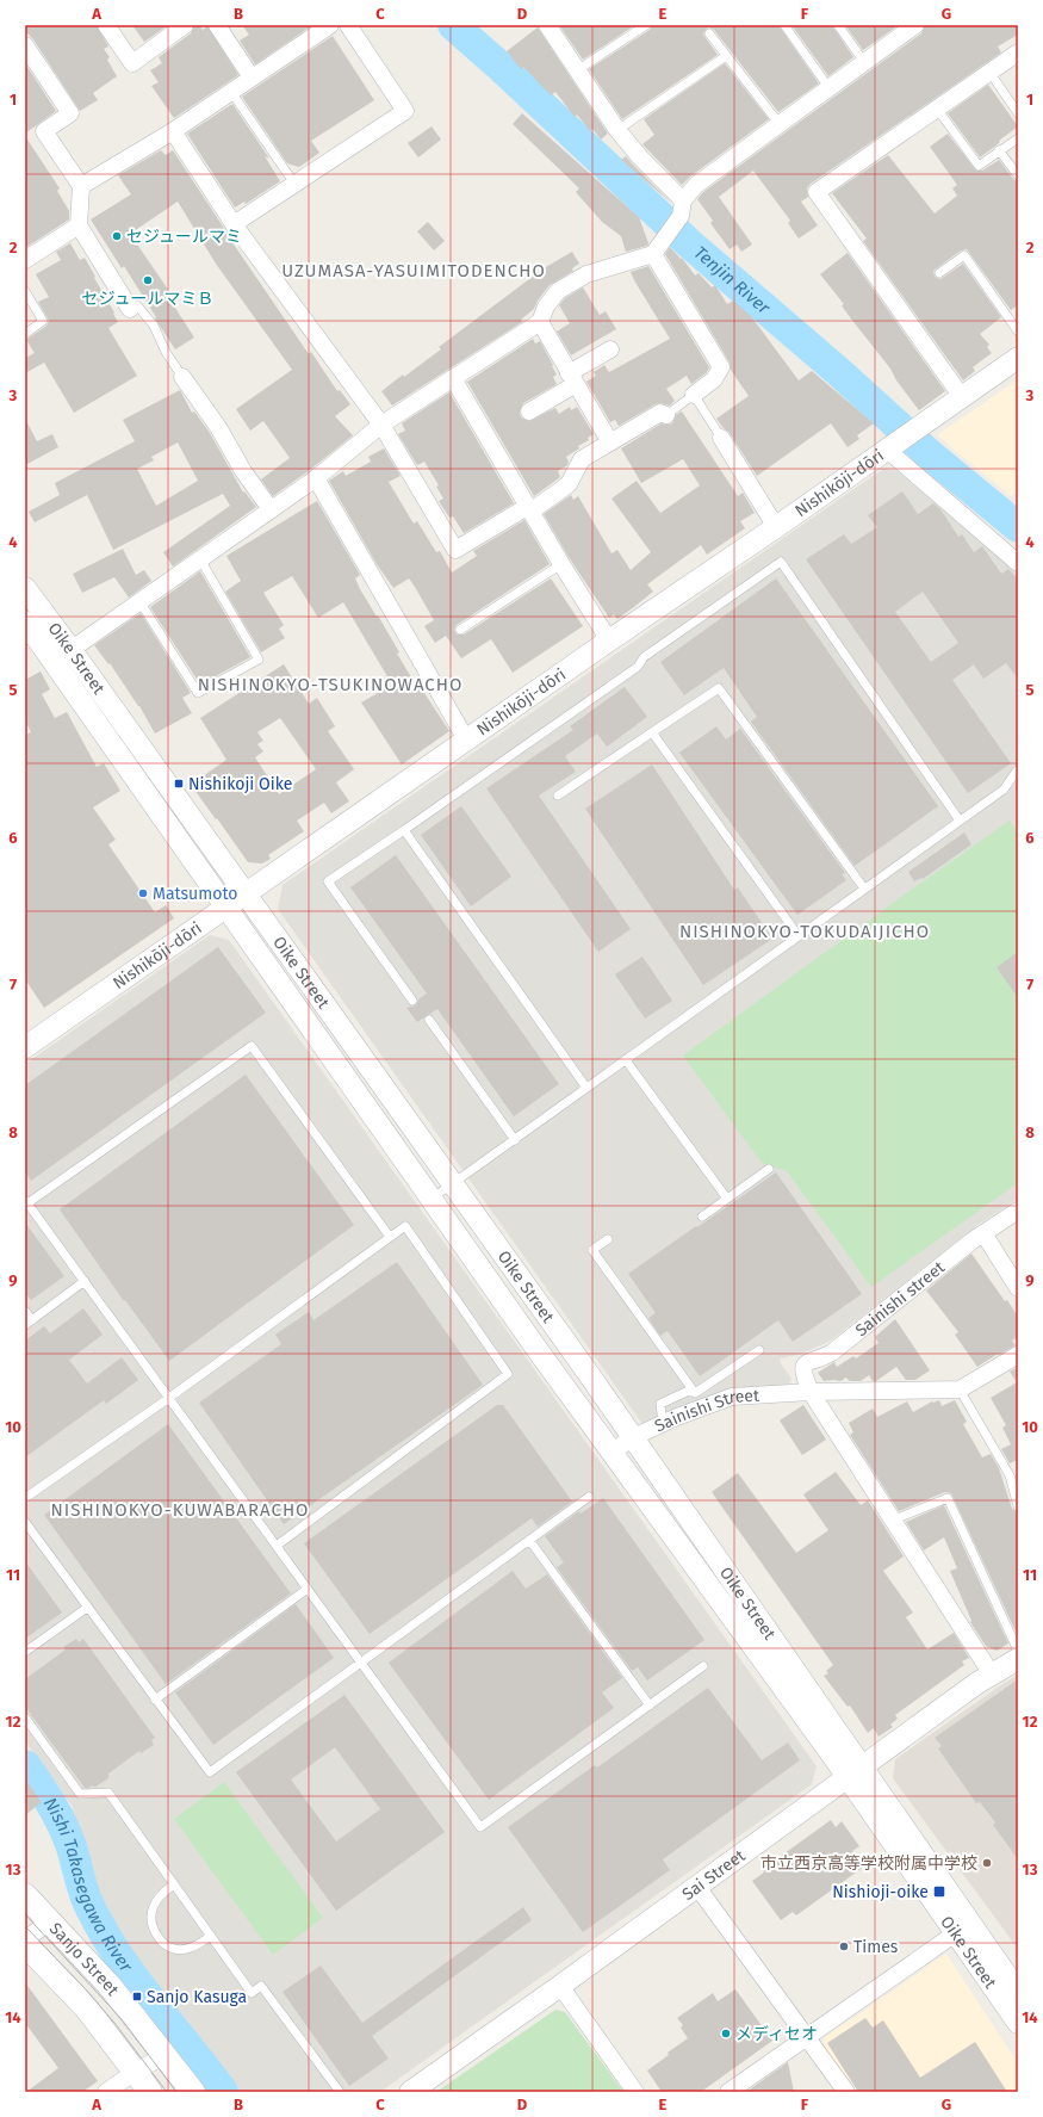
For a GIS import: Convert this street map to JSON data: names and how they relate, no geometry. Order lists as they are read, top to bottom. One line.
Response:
{"streets":{"main road":["Sanjo Street"],"street":["Nishikōji-dōri","Oike Street","Sainishi street","Sainishi Street","Sai Street"]},"crossings":[["Nishikōji-dōri","Oike Street"],["Oike Street","Sainishi Street"],["Oike Street","Sai Street"],["Sainishi street","Sainishi Street"]],"districts":["UZUMASA-YASUIMITODENCHO","NISHINOKYO-TSUKINOWACHO","NISHINOKYO-TOKUDAIJICHO","NISHINOKYO-KUWABARACHO"],"water":["Tenjin River","Nishi Takasegawa River"],"places":{"other":["セジュールマミ","セジュールマミＢ","Matsumoto","市立西京高等学校附属中学校","Times","メディセオ"],"transit":["Nishikoji Oike","Nishioji-oike","Sanjo Kasuga"]},"grid":{"columns":["A","B","C","D","E","F","G"],"rows":["1","2","3","4","5","6","7","8","9","10","11","12","13","14"]}}
